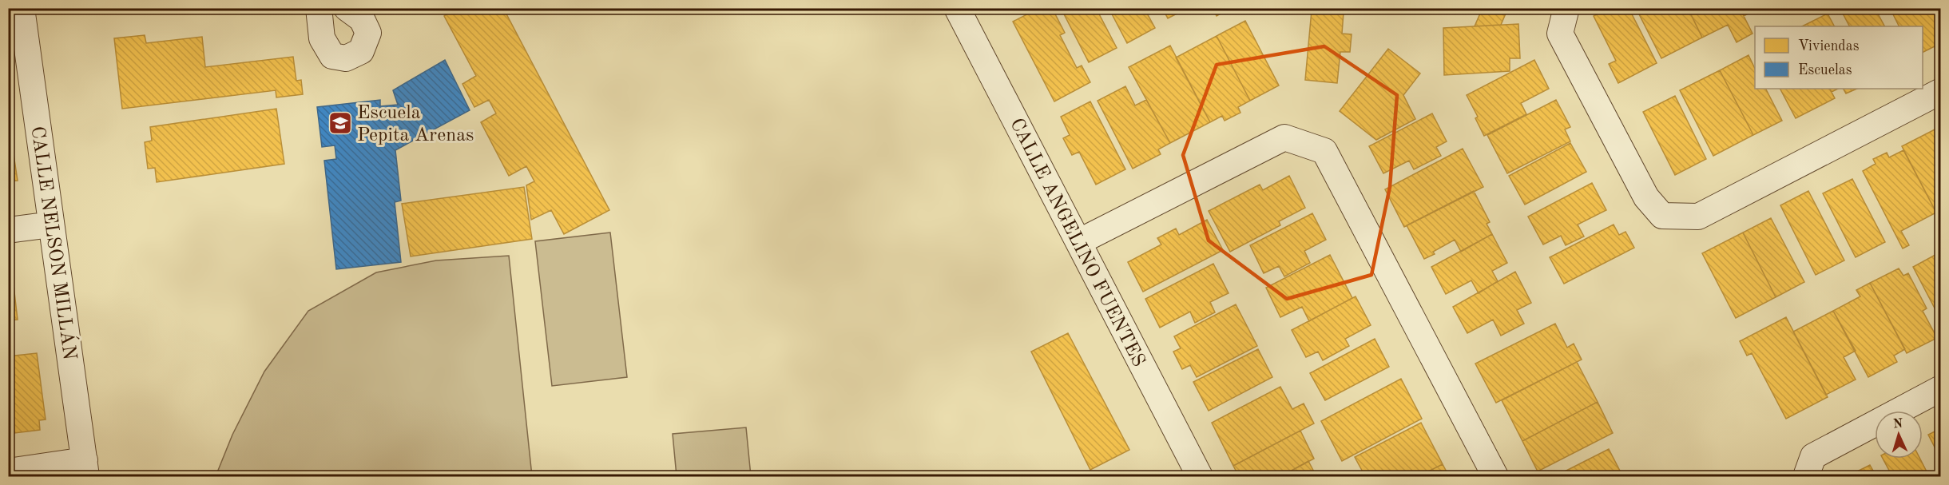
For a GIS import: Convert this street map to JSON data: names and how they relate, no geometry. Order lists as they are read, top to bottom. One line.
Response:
{"streets":{"street":["CALLE ANGELINO FUENTES","CALLE NELSON MILLÁN"]},"places":{"school or university":["Escuela Pepita Arenas"]},"legend":["Viviendas","Escuelas"],"north":"top"}
